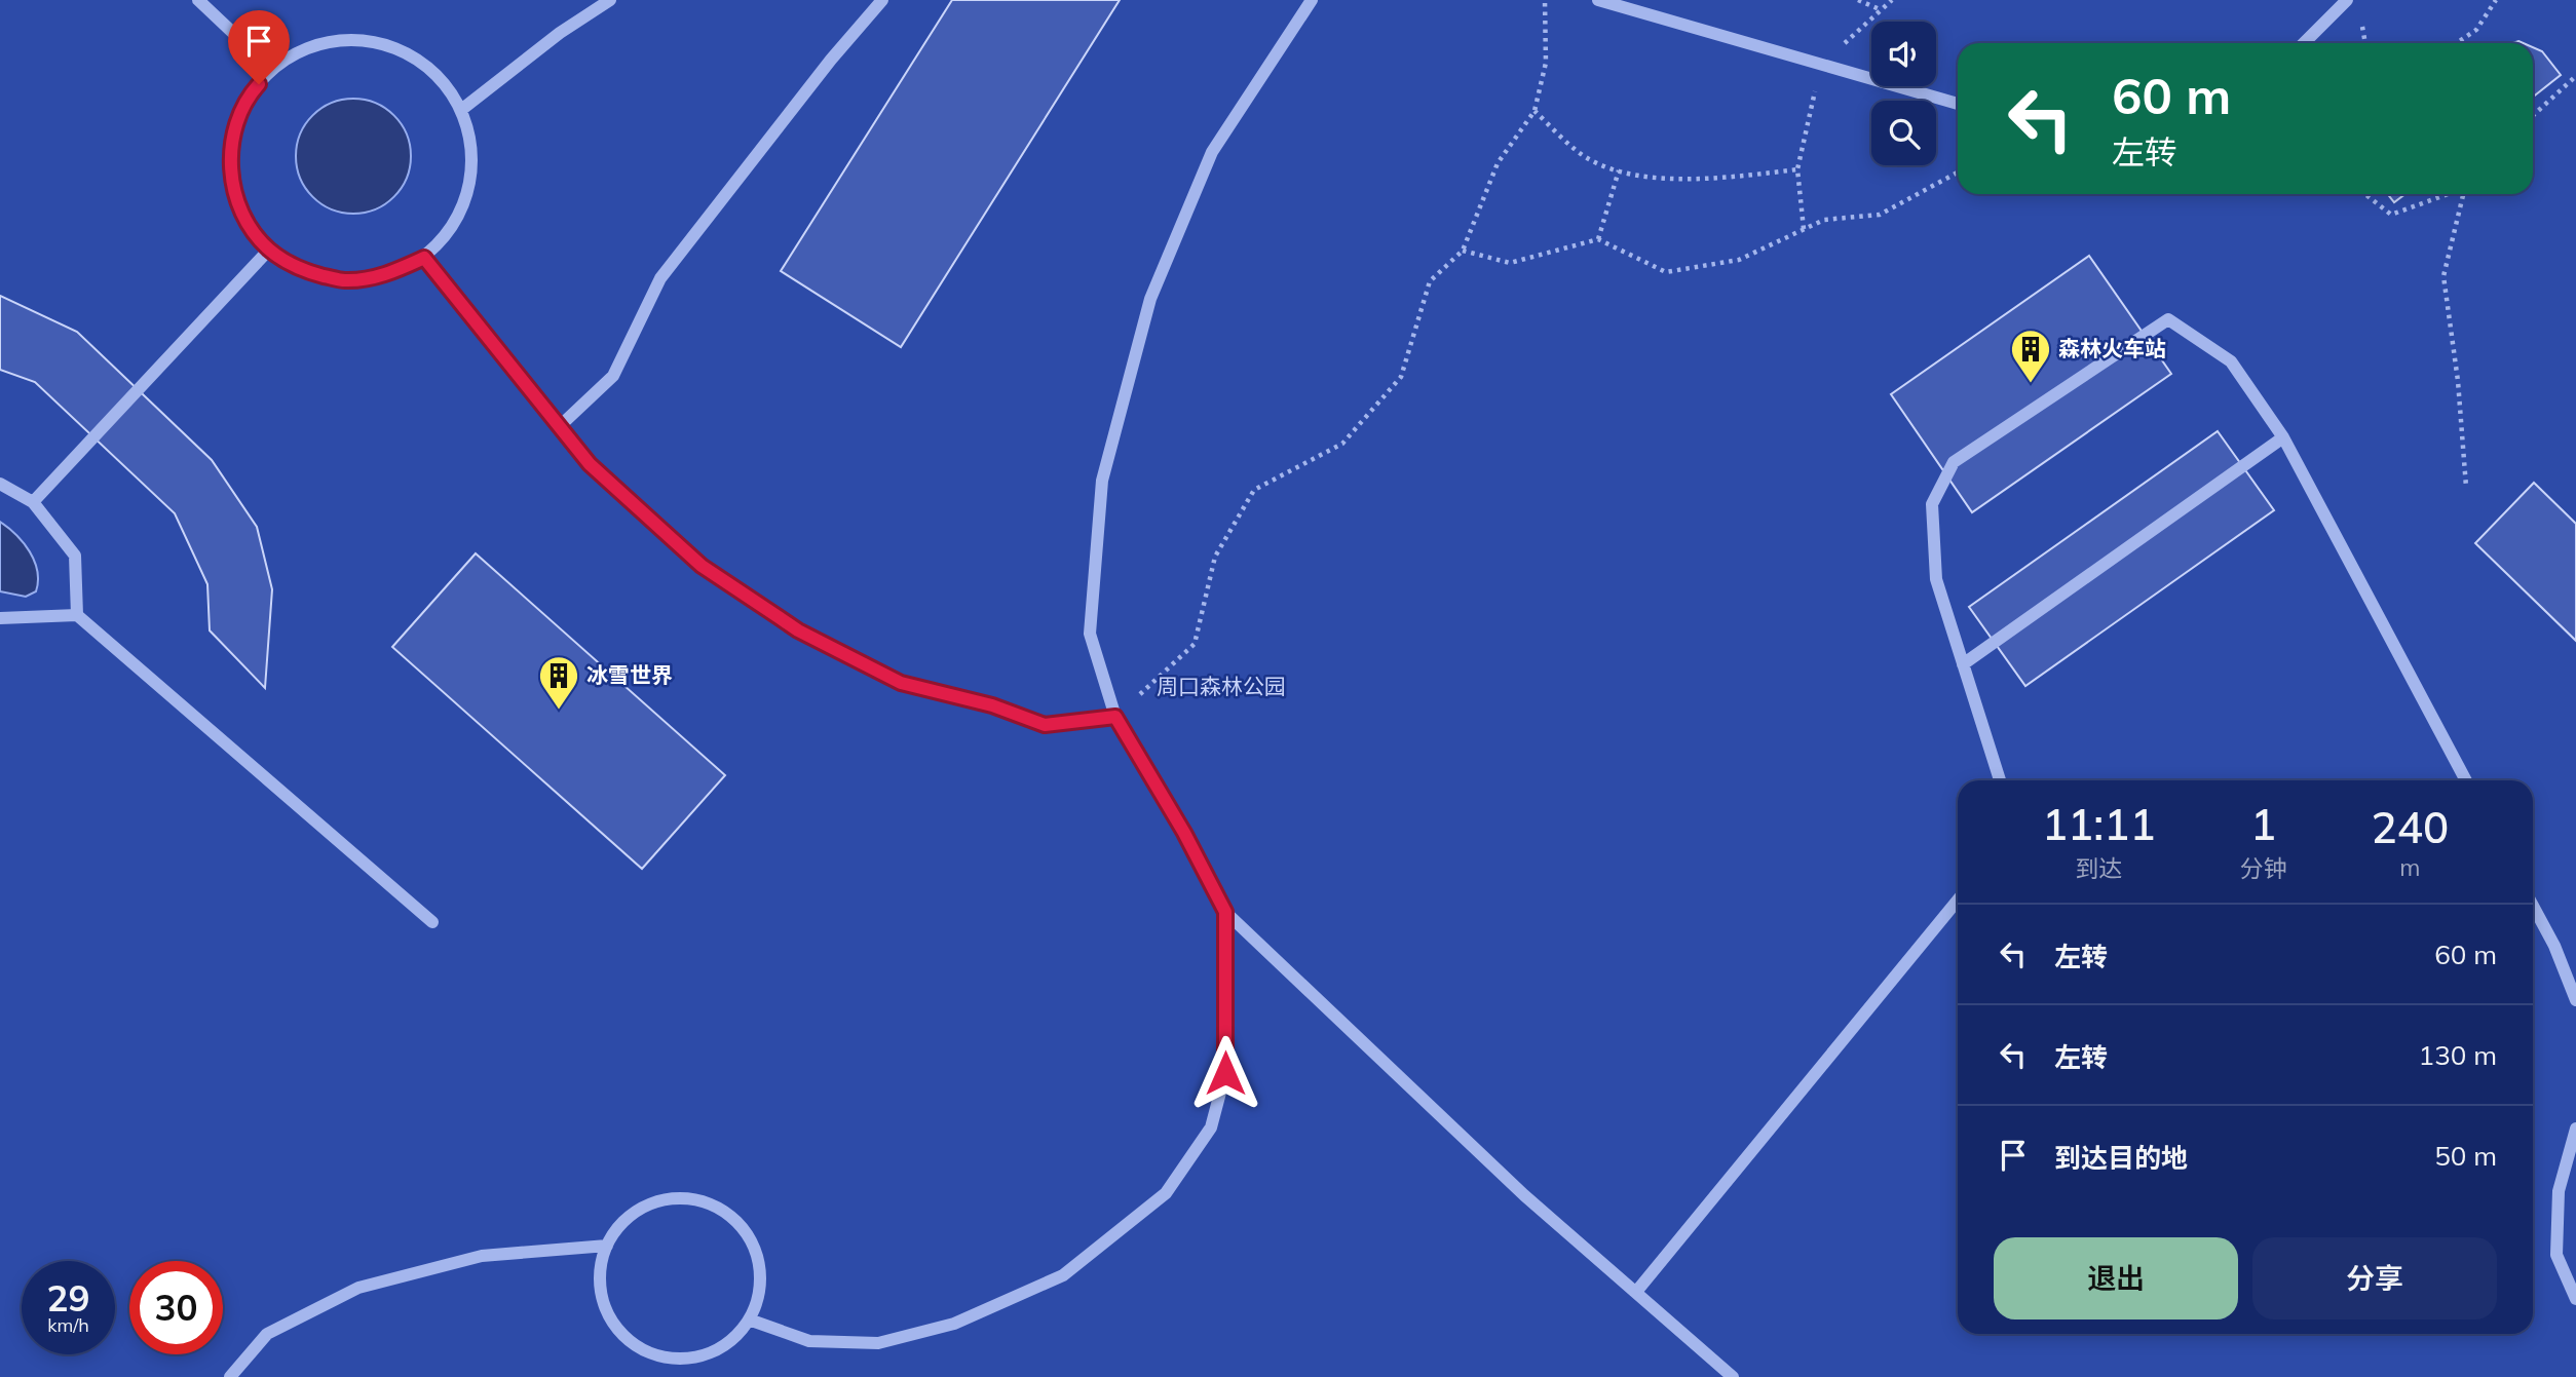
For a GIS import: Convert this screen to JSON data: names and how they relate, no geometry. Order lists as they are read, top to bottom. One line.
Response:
{"parks":["周口森林公园"],"places":{"building":["森林火车站","冰雪世界"]},"page":{"turn":["60 m","左转"],"eta":["11:11","到达","1","分钟","240","m"],"list":[{"name":"左转","value":"60 m"},{"name":"左转","value":"130 m"},{"name":"到达目的地","value":"50 m"}],"buttons":["退出","分享"],"speed":"29 km/h","limit":"30"}}
